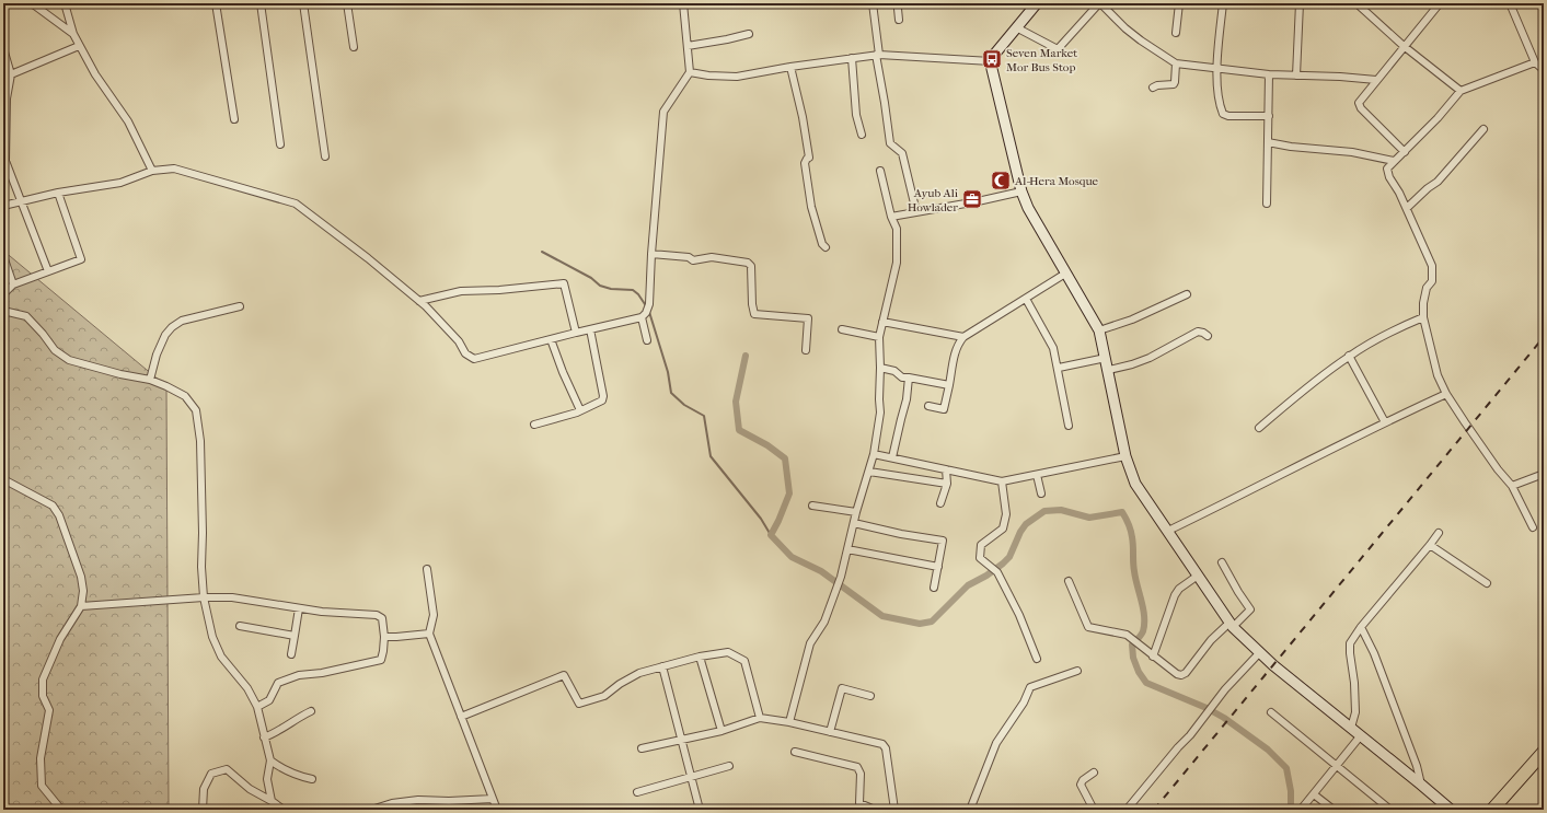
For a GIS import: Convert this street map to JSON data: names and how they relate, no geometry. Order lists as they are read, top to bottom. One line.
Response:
{"places":{"bus stop":["Seven Market Mor Bus Stop"],"mosque":["Al-Hera Mosque"],"office":["Ayub Ali Howlader"]}}
